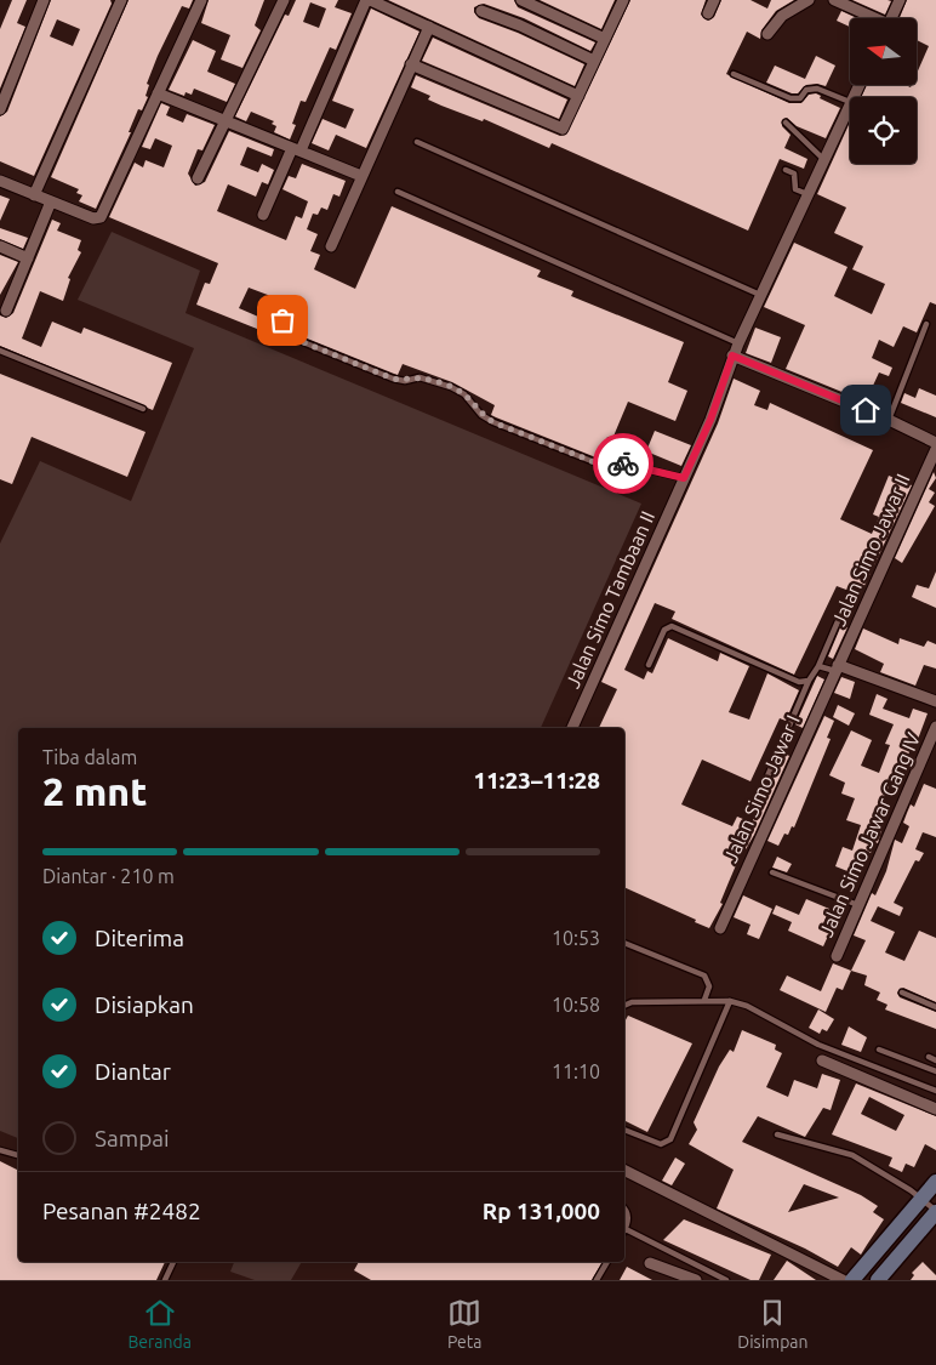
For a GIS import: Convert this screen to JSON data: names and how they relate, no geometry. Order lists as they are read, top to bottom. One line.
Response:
{"streets":{"street":["Jalan Simo Jawar II","Jalan Simo Tambaan II","Jalan Simo Jawar I","Jalan Simo Jawar Gang IV"]},"crossings":[["Jalan Simo Jawar II","Jalan Simo Jawar I"]],"north":"left","page":{"heading":["2 mnt","Tiba dalam","11:23–11:28"],"panel":["Pesanan #2482","Rp 131,000"],"bar":"Diantar · 210 m","list":[["Diterima","10:53"],["Disiapkan","10:58"],["Diantar","11:10"],"Sampai"],"tabs":["Beranda","Peta","Disimpan"]}}
